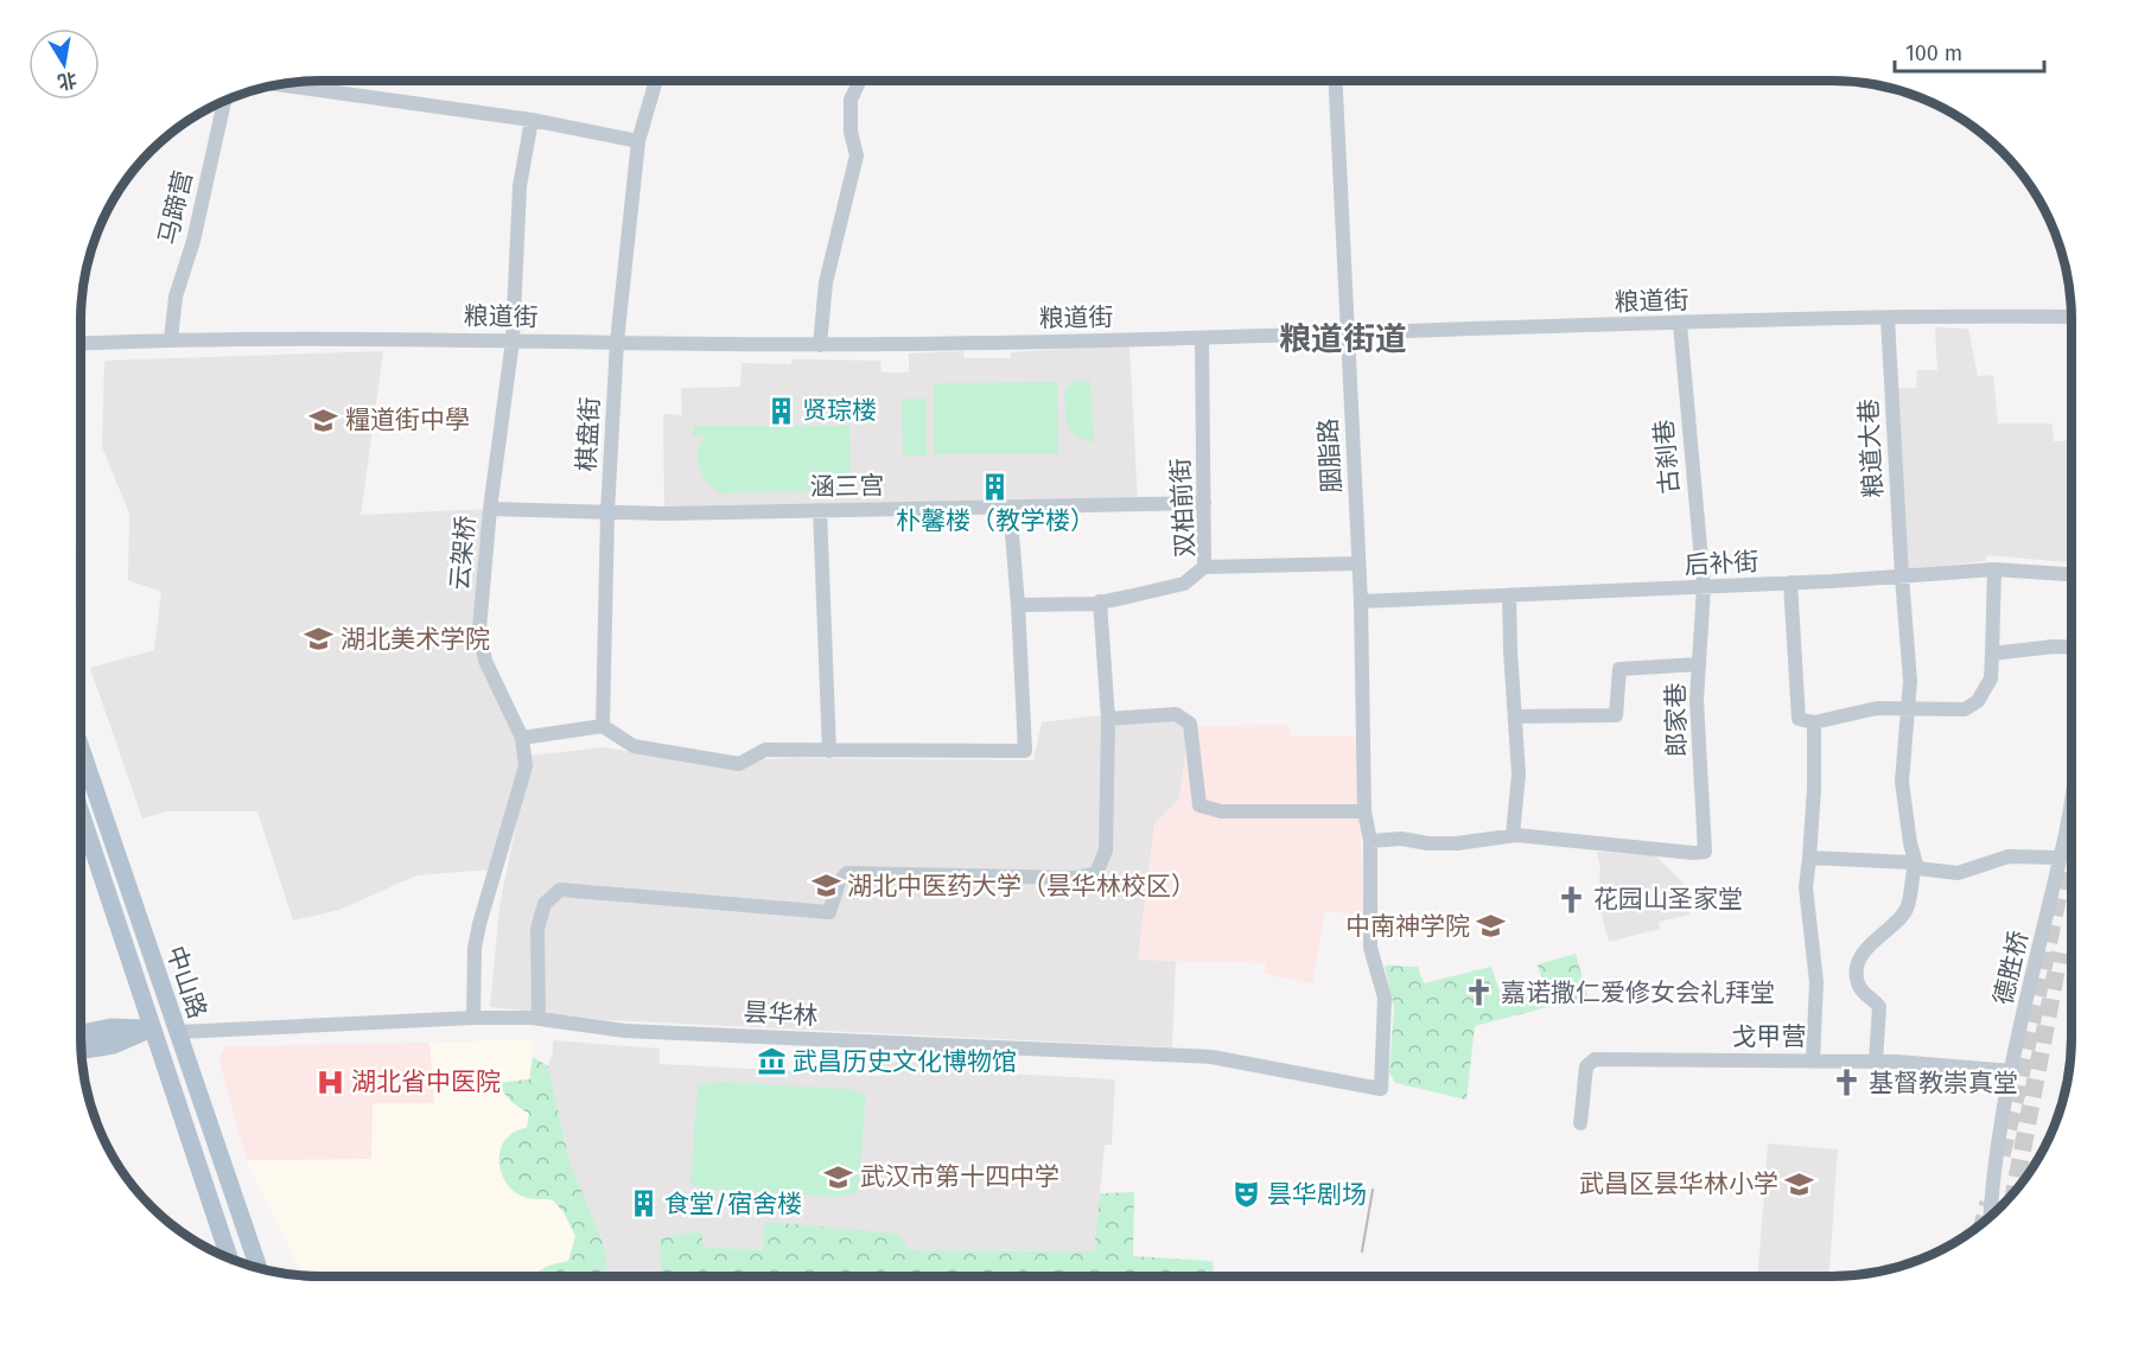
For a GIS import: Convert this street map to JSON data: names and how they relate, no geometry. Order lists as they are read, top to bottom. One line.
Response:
{"streets":{"main road":["中山路"],"street":["马蹄营","粮道街","棋盘街","粮道大巷","胭脂路","古刹巷","涵三宫","双柏前街","云架桥","后补街","郎家巷","德胜桥","昙华林","戈甲营"]},"crossings":[["马蹄营","粮道街"],["粮道街","棋盘街"],["粮道街","粮道大巷"],["粮道街","胭脂路"],["粮道街","古刹巷"],["粮道街","双柏前街"],["粮道街","云架桥"],["棋盘街","涵三宫"],["粮道大巷","后补街"],["胭脂路","双柏前街"],["胭脂路","后补街"],["胭脂路","昙华林"],["古刹巷","后补街"],["古刹巷","郎家巷"],["涵三宫","双柏前街"],["涵三宫","云架桥"],["云架桥","昙华林"],["后补街","郎家巷"],["德胜桥","戈甲营"],["中山路","昙华林"]],"districts":["粮道街道"],"places":{"building":["贤琮楼","朴馨楼（教学楼）","食堂/宿舍楼"],"school or university":["糧道街中學","湖北美术学院","湖北中医药大学（昙华林校区）","中南神学院","武汉市第十四中学","武昌区昙华林小学"],"church":["花园山圣家堂","嘉诺撒仁爱修女会礼拜堂","基督教崇真堂"],"museum":["武昌历史文化博物馆"],"hospital":["湖北省中医院"],"theatre":["昙华剧场"]},"scale_bar":"100 m","north":"bottom"}
